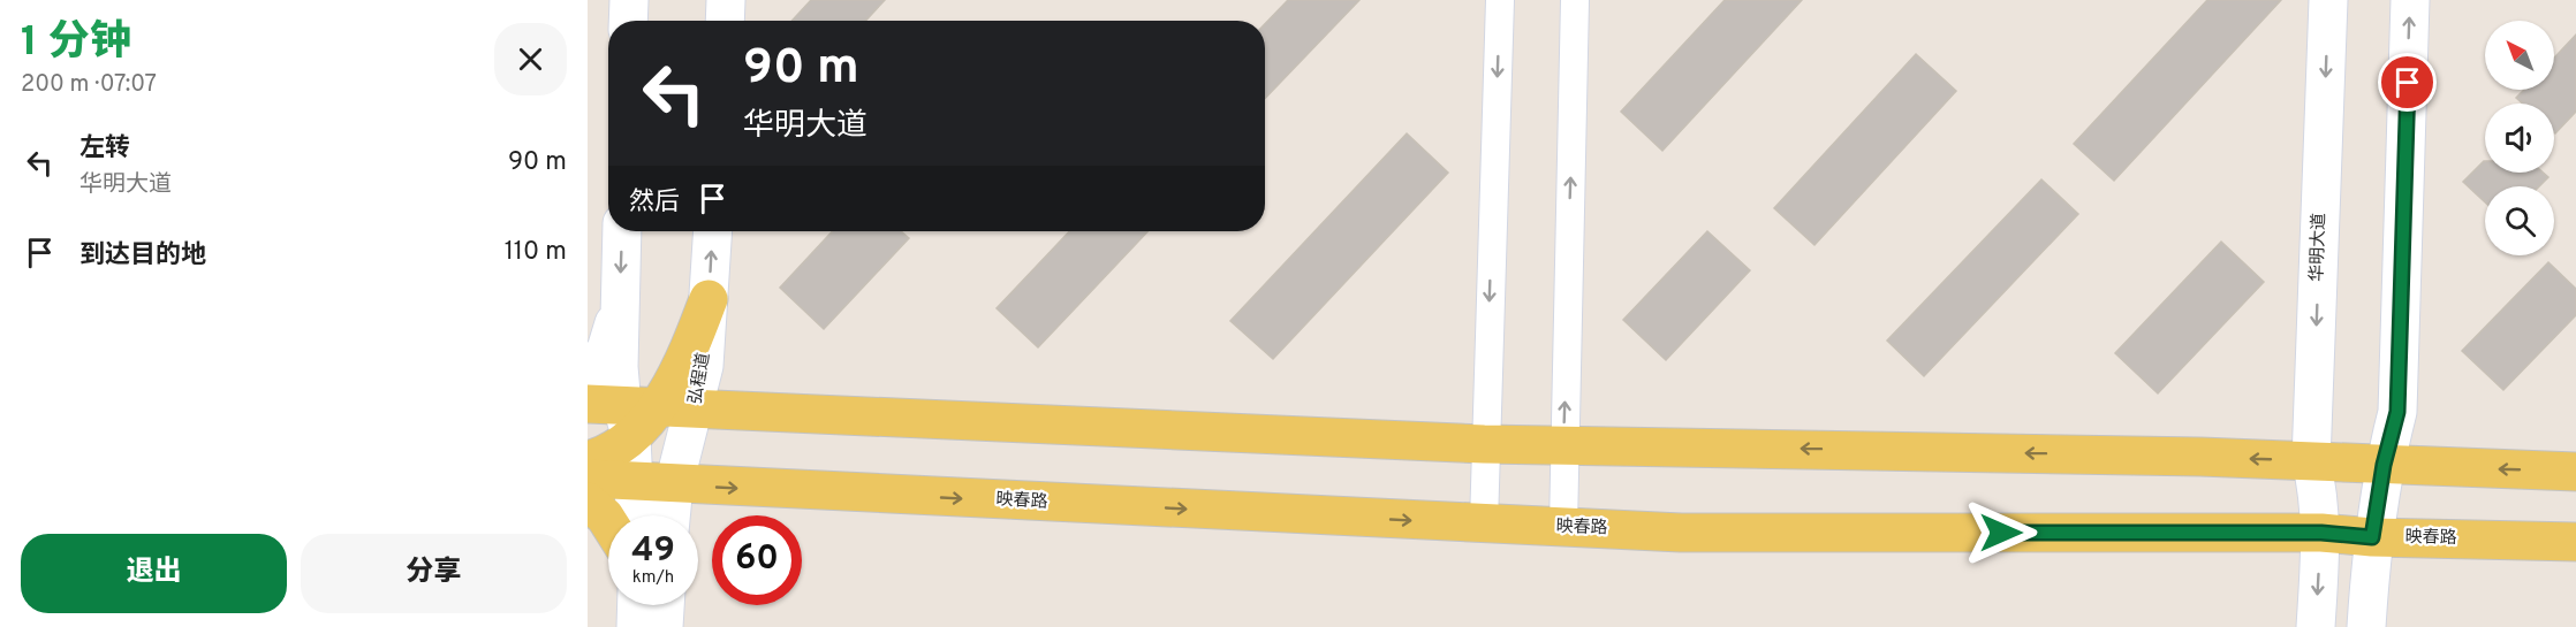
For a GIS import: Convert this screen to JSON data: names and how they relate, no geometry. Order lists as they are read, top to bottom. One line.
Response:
{"streets":{"main road":["华明大道","弘程道","映春路"]},"crossings":[["华明大道","映春路"],["弘程道","映春路"]],"north":"top left","page":{"heading":["1 分钟","200 m · 07:07"],"turn":["90 m","华明大道"],"list":[{"name":"左转","note":"华明大道","value":"90 m"},{"name":"到达目的地","value":"110 m"}],"then":"然后","speed":"49 km/h","limit":"60","buttons":["退出","分享"]}}
